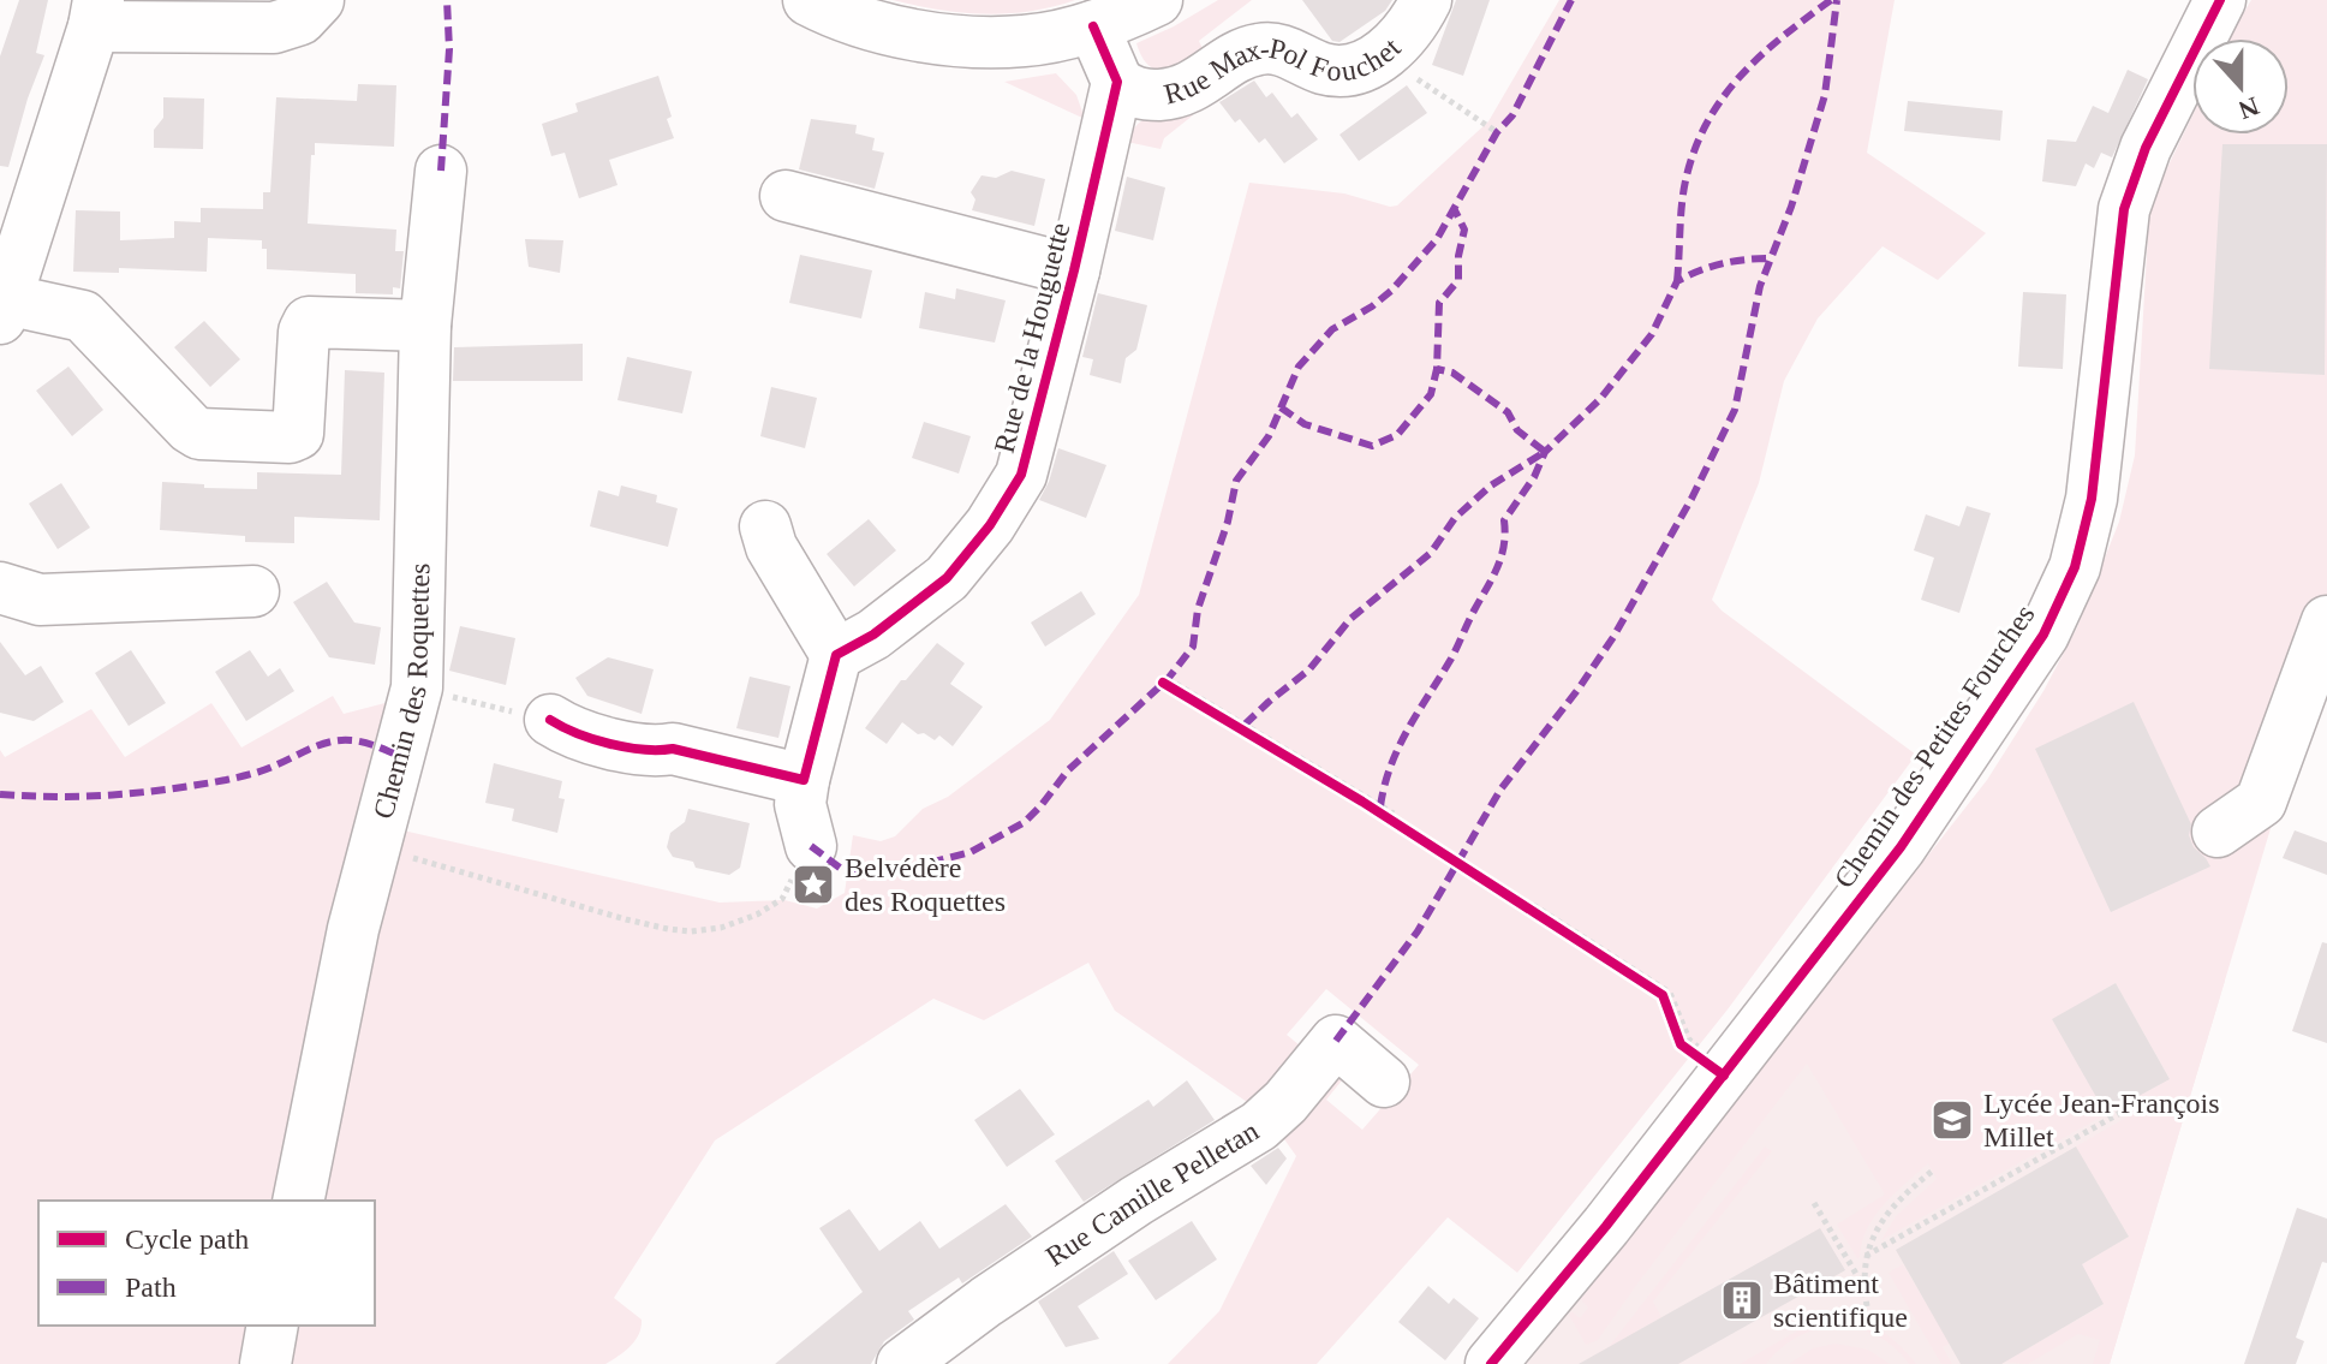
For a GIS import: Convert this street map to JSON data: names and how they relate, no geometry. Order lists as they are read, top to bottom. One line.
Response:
{"streets":{"street":["Rue Max-Pol Fouchet","Rue de la Houguette","Chemin des Roquettes","Chemin des Petites Fourches","Rue Camille Pelletan"]},"crossings":[["Rue Max-Pol Fouchet","Rue de la Houguette"]],"places":{"place":["Belvédère des Roquettes"],"school or university":["Lycée Jean-François Millet"],"building":["Bâtiment scientifique"]},"legend":["Cycle path","Path"],"north":"bottom"}
